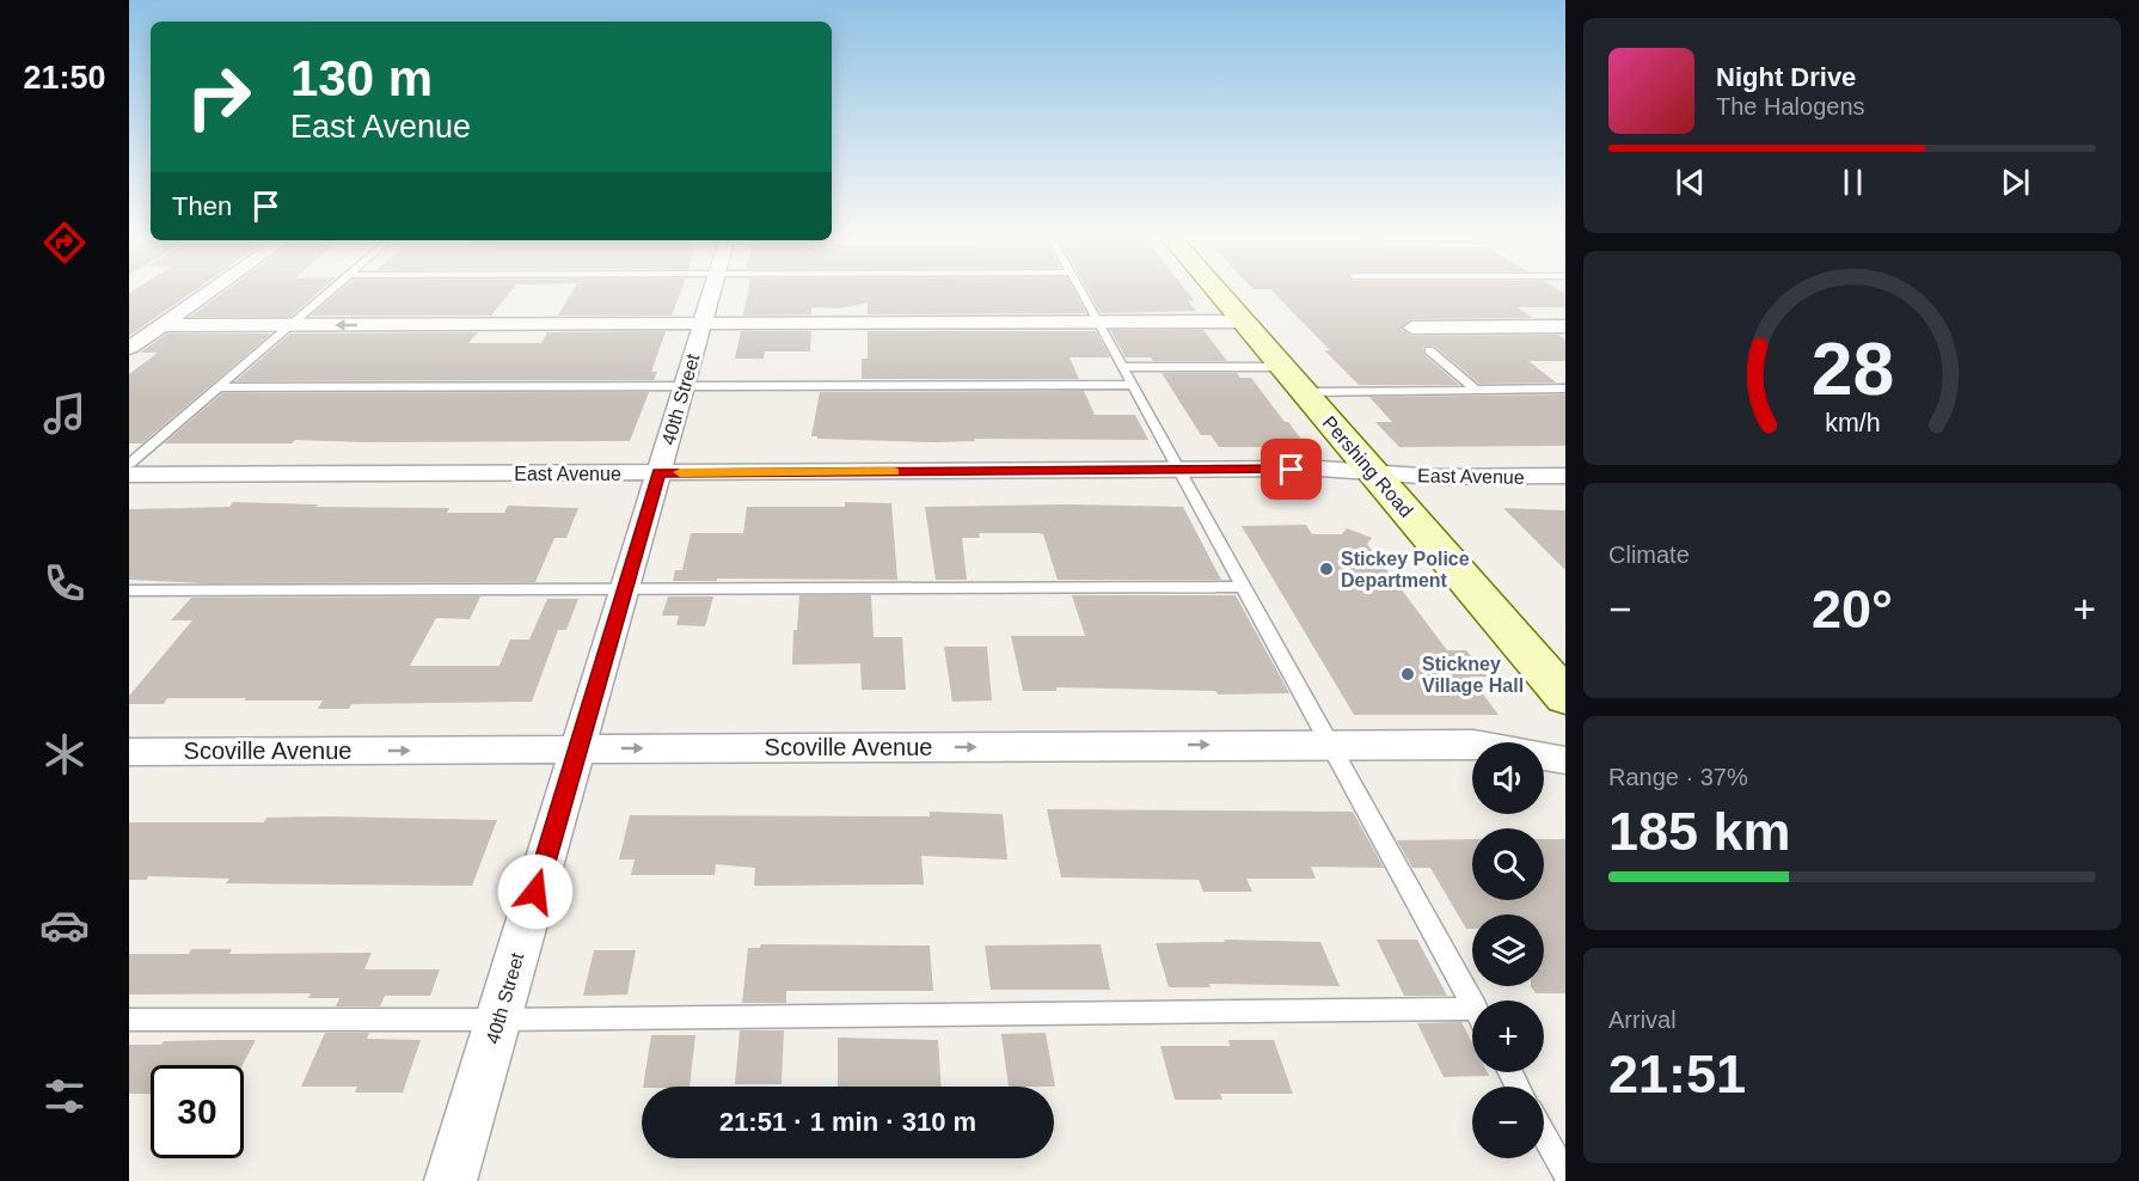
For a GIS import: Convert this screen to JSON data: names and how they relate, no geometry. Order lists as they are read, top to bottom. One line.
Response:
{"streets":{"main road":["Pershing Road"],"street":["40th Street","East Avenue","Scoville Avenue"]},"crossings":[["40th Street","East Avenue"],["40th Street","Scoville Avenue"],["Pershing Road","East Avenue"]],"one_way":["Scoville Avenue"],"places":["Stickey Police Department","Stickney Village Hall"],"page":{"tabs":"21:50","turn":["130 m","East Avenue"],"song":["Night Drive","The Halogens"],"then":"Then","tile":["Climate",["Range · 37%","185 km"],["Arrival","21:51"]],"heat":["−","20°","+"],"map_buttons":["+","−"],"limit":"30","trip":"21:51 · 1 min · 310 m","gauge":["28","km/h"]}}
